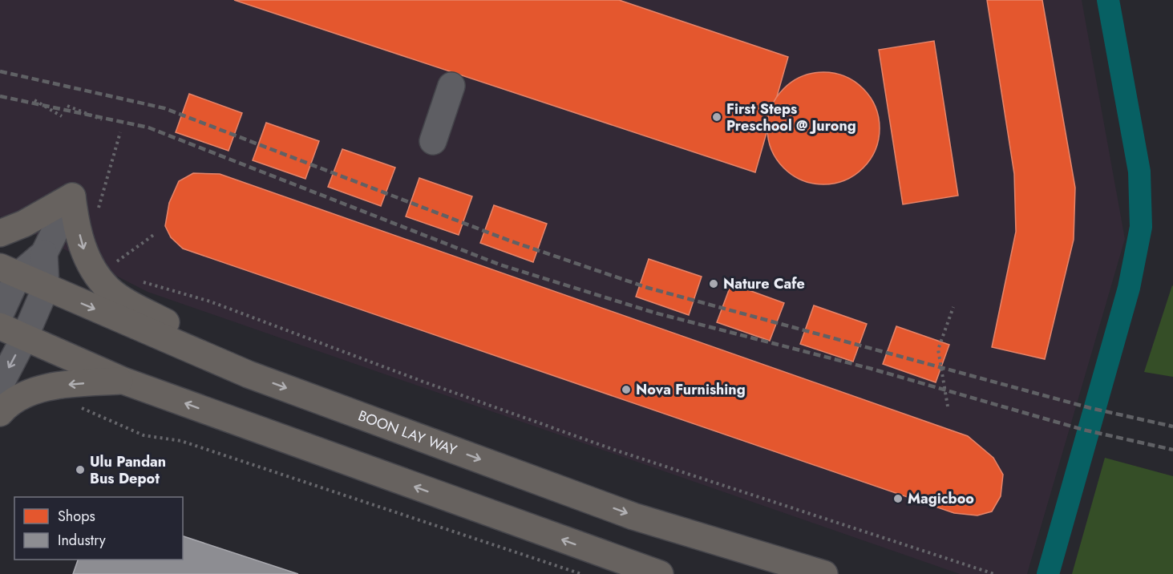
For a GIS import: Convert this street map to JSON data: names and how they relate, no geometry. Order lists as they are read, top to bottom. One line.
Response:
{"streets":{"main road":["BOON LAY WAY"]},"places":["First Steps Preschool @ Jurong","Nature Cafe","Nova Furnishing","Ulu Pandan Bus Depot","Magicboo"],"legend":["Shops","Industry"]}
